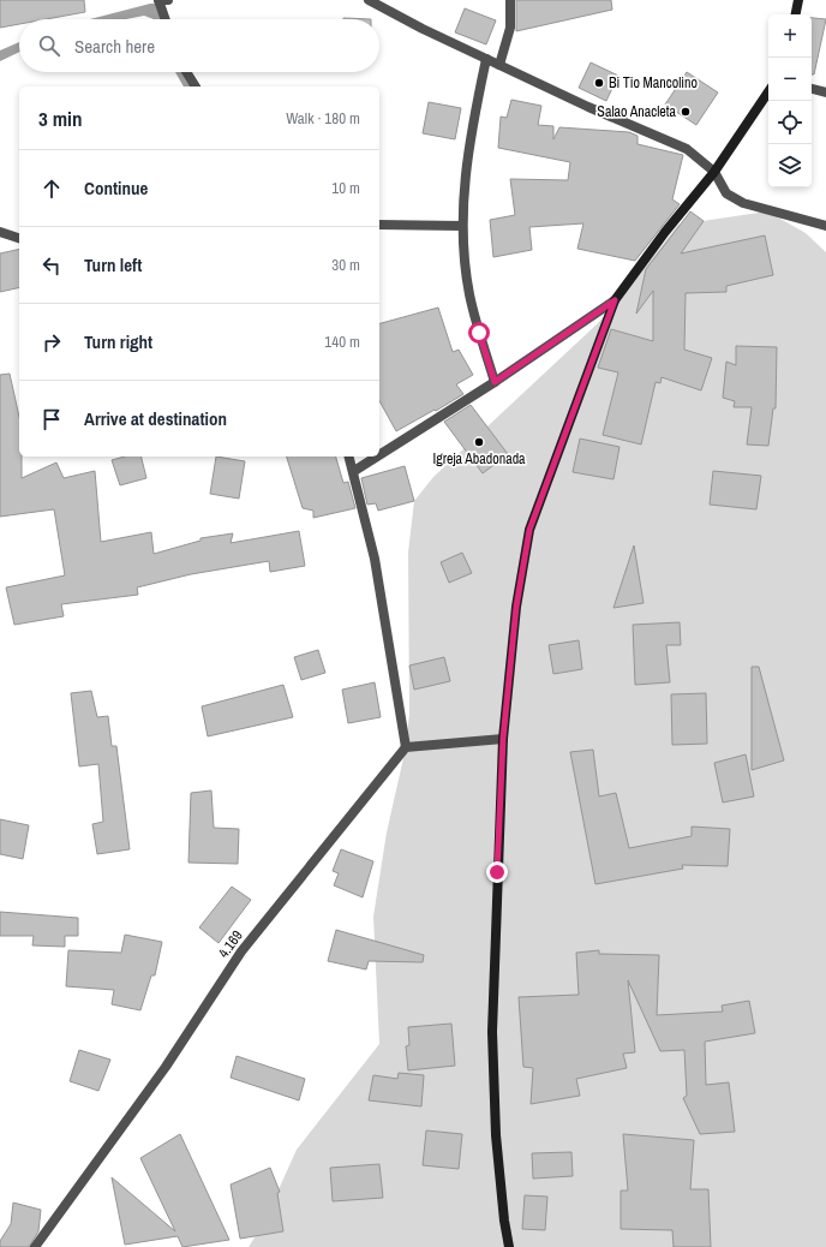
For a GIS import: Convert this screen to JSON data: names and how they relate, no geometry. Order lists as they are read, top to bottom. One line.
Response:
{"streets":{"street":["4.169"]},"places":["Bi Tio Mancolino","Salao Anacleta","Igreja Abadonada"],"page":{"map_buttons":["+","−"],"search":"Search here","heading":["3 min","Walk · 180 m"],"list":[["Continue","10 m"],["Turn left","30 m"],["Turn right","140 m"],"Arrive at destination"]}}
